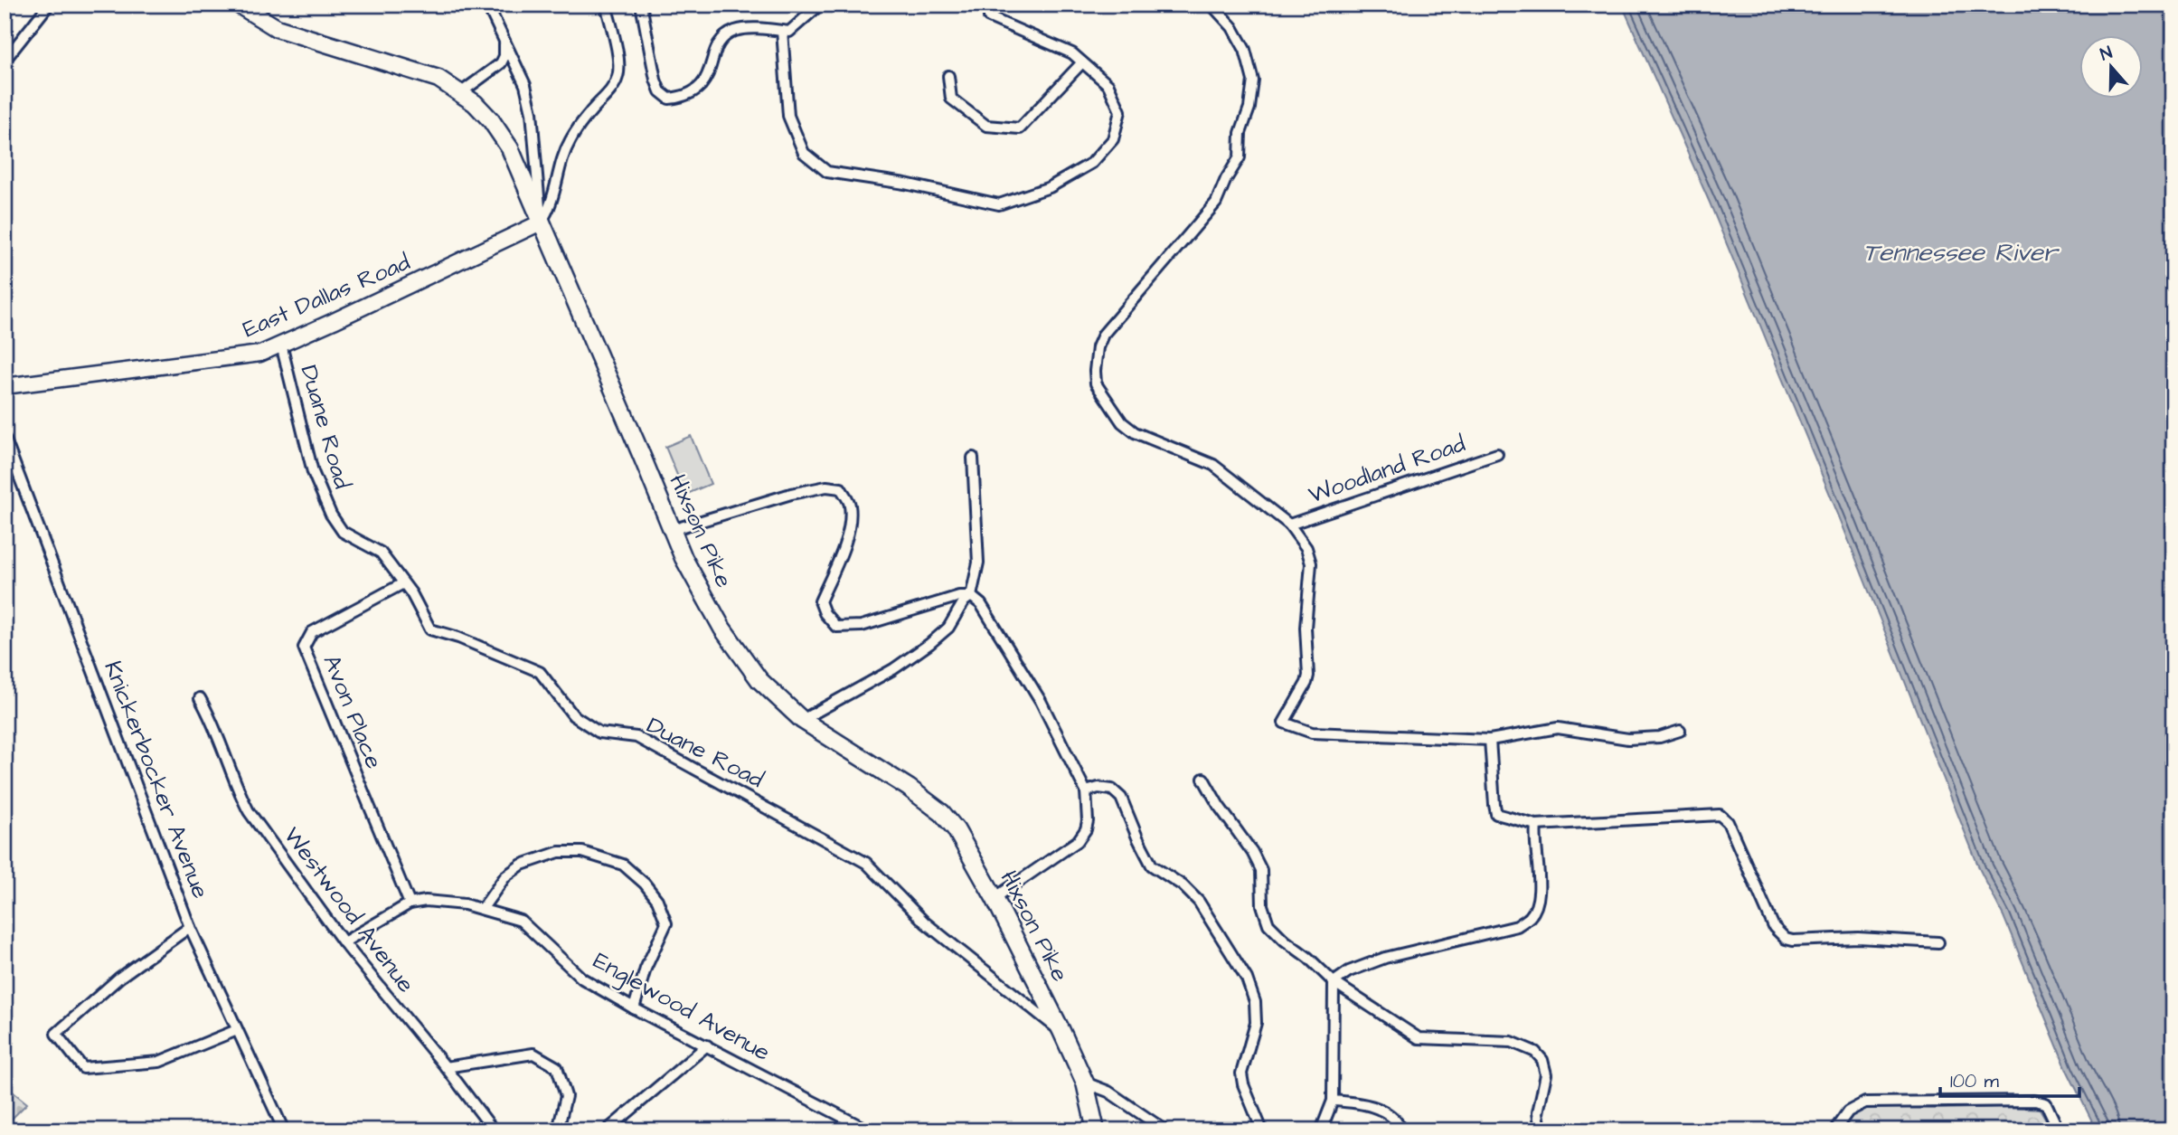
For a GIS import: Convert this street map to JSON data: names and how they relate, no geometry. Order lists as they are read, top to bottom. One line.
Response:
{"streets":{"main road":["Hixson Pike"],"street":["East Dallas Road","Duane Road","Woodland Road","Avon Place","Knickerbocker Avenue","Westwood Avenue","Englewood Avenue"]},"crossings":[["East Dallas Road","Duane Road"],["East Dallas Road","Hixson Pike"],["Duane Road","Hixson Pike"],["Duane Road","Avon Place"],["Avon Place","Englewood Avenue"],["Westwood Avenue","Englewood Avenue"]],"water":["Tennessee River"],"scale_bar":"100 m","north":"top"}
